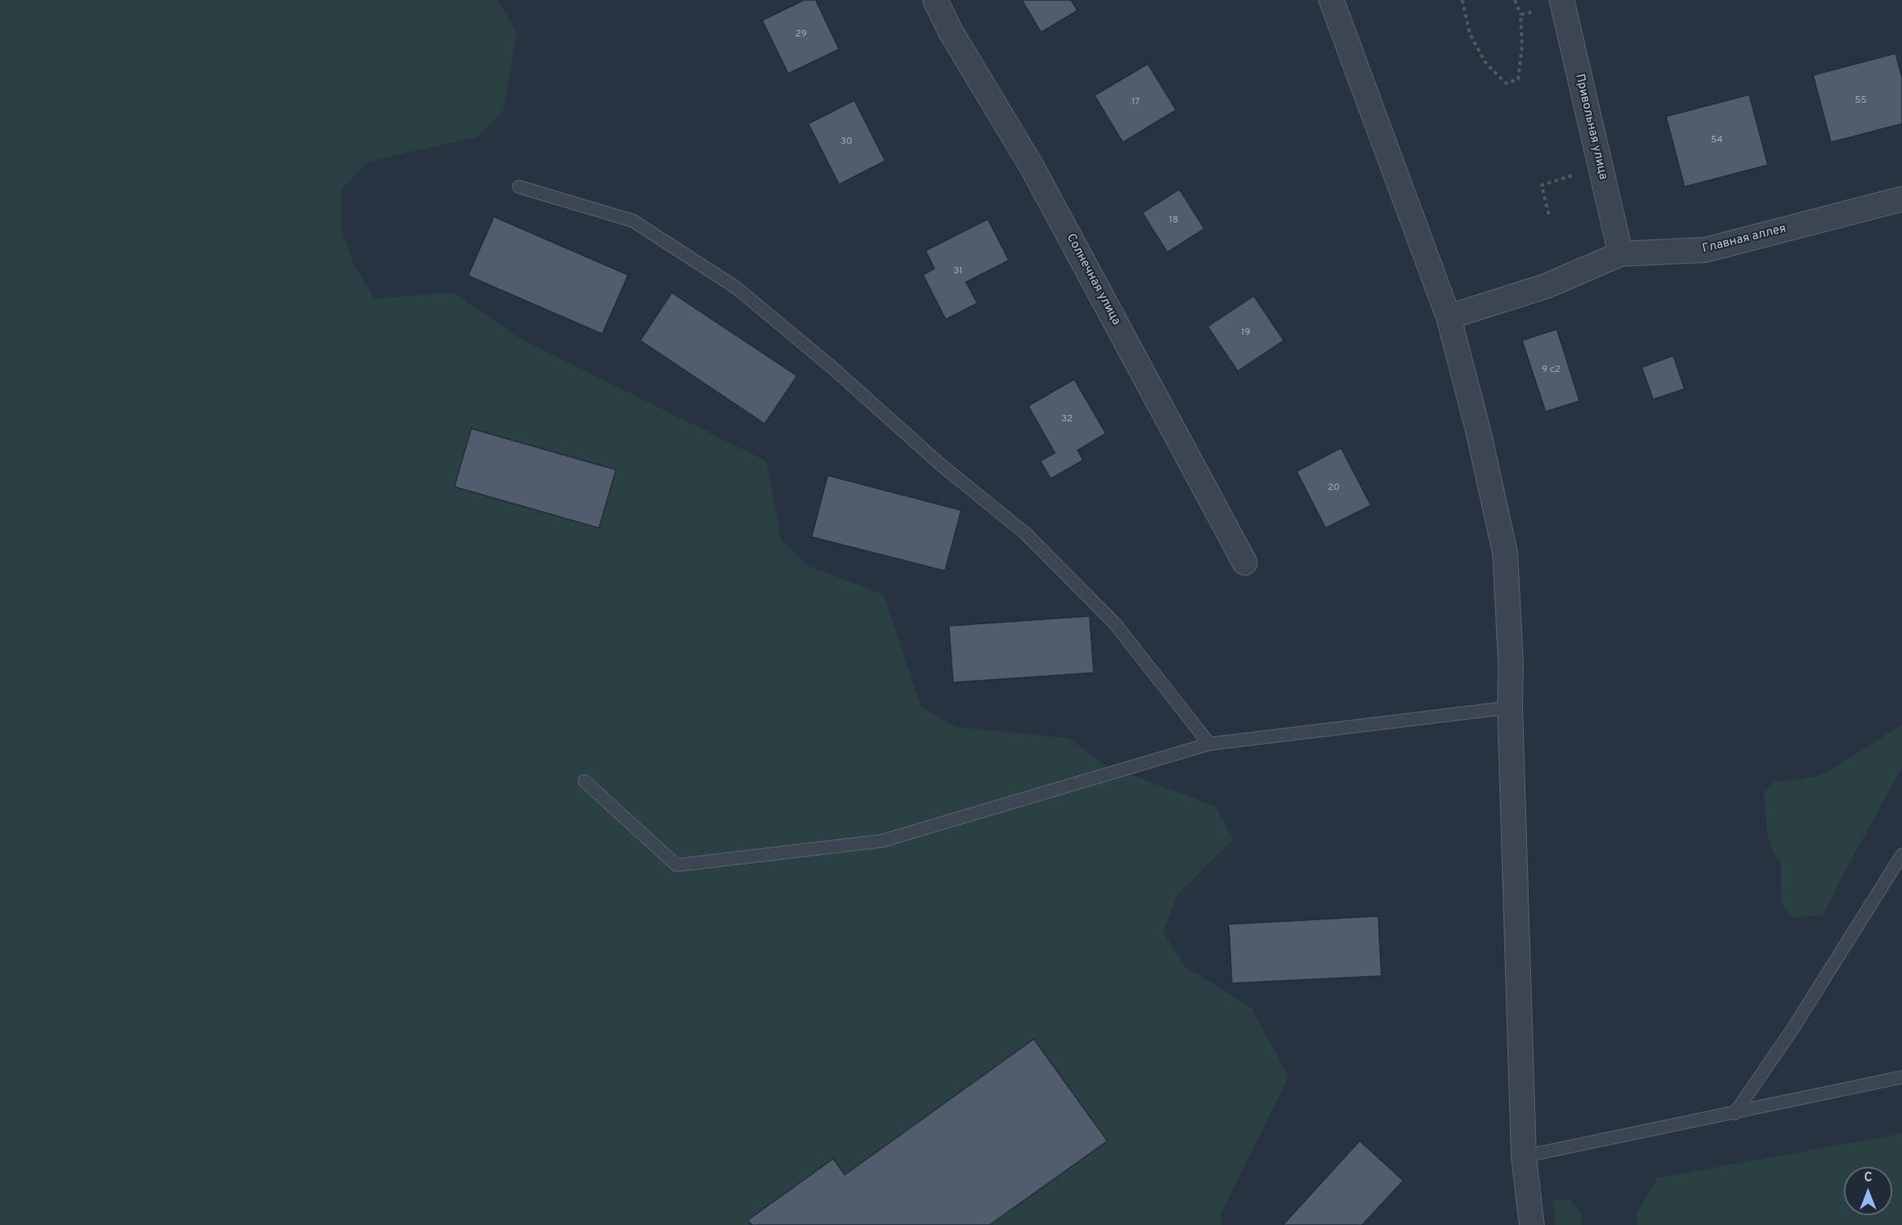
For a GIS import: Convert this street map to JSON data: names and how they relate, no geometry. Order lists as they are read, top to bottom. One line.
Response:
{"streets":{"street":["Привольная улица","Главная аллея","Солнечная улица"]},"crossings":[["Привольная улица","Главная аллея"]],"house_numbers":["29","55","17","54","30","18","31","19","9 с2","32","20"],"north":"top"}
